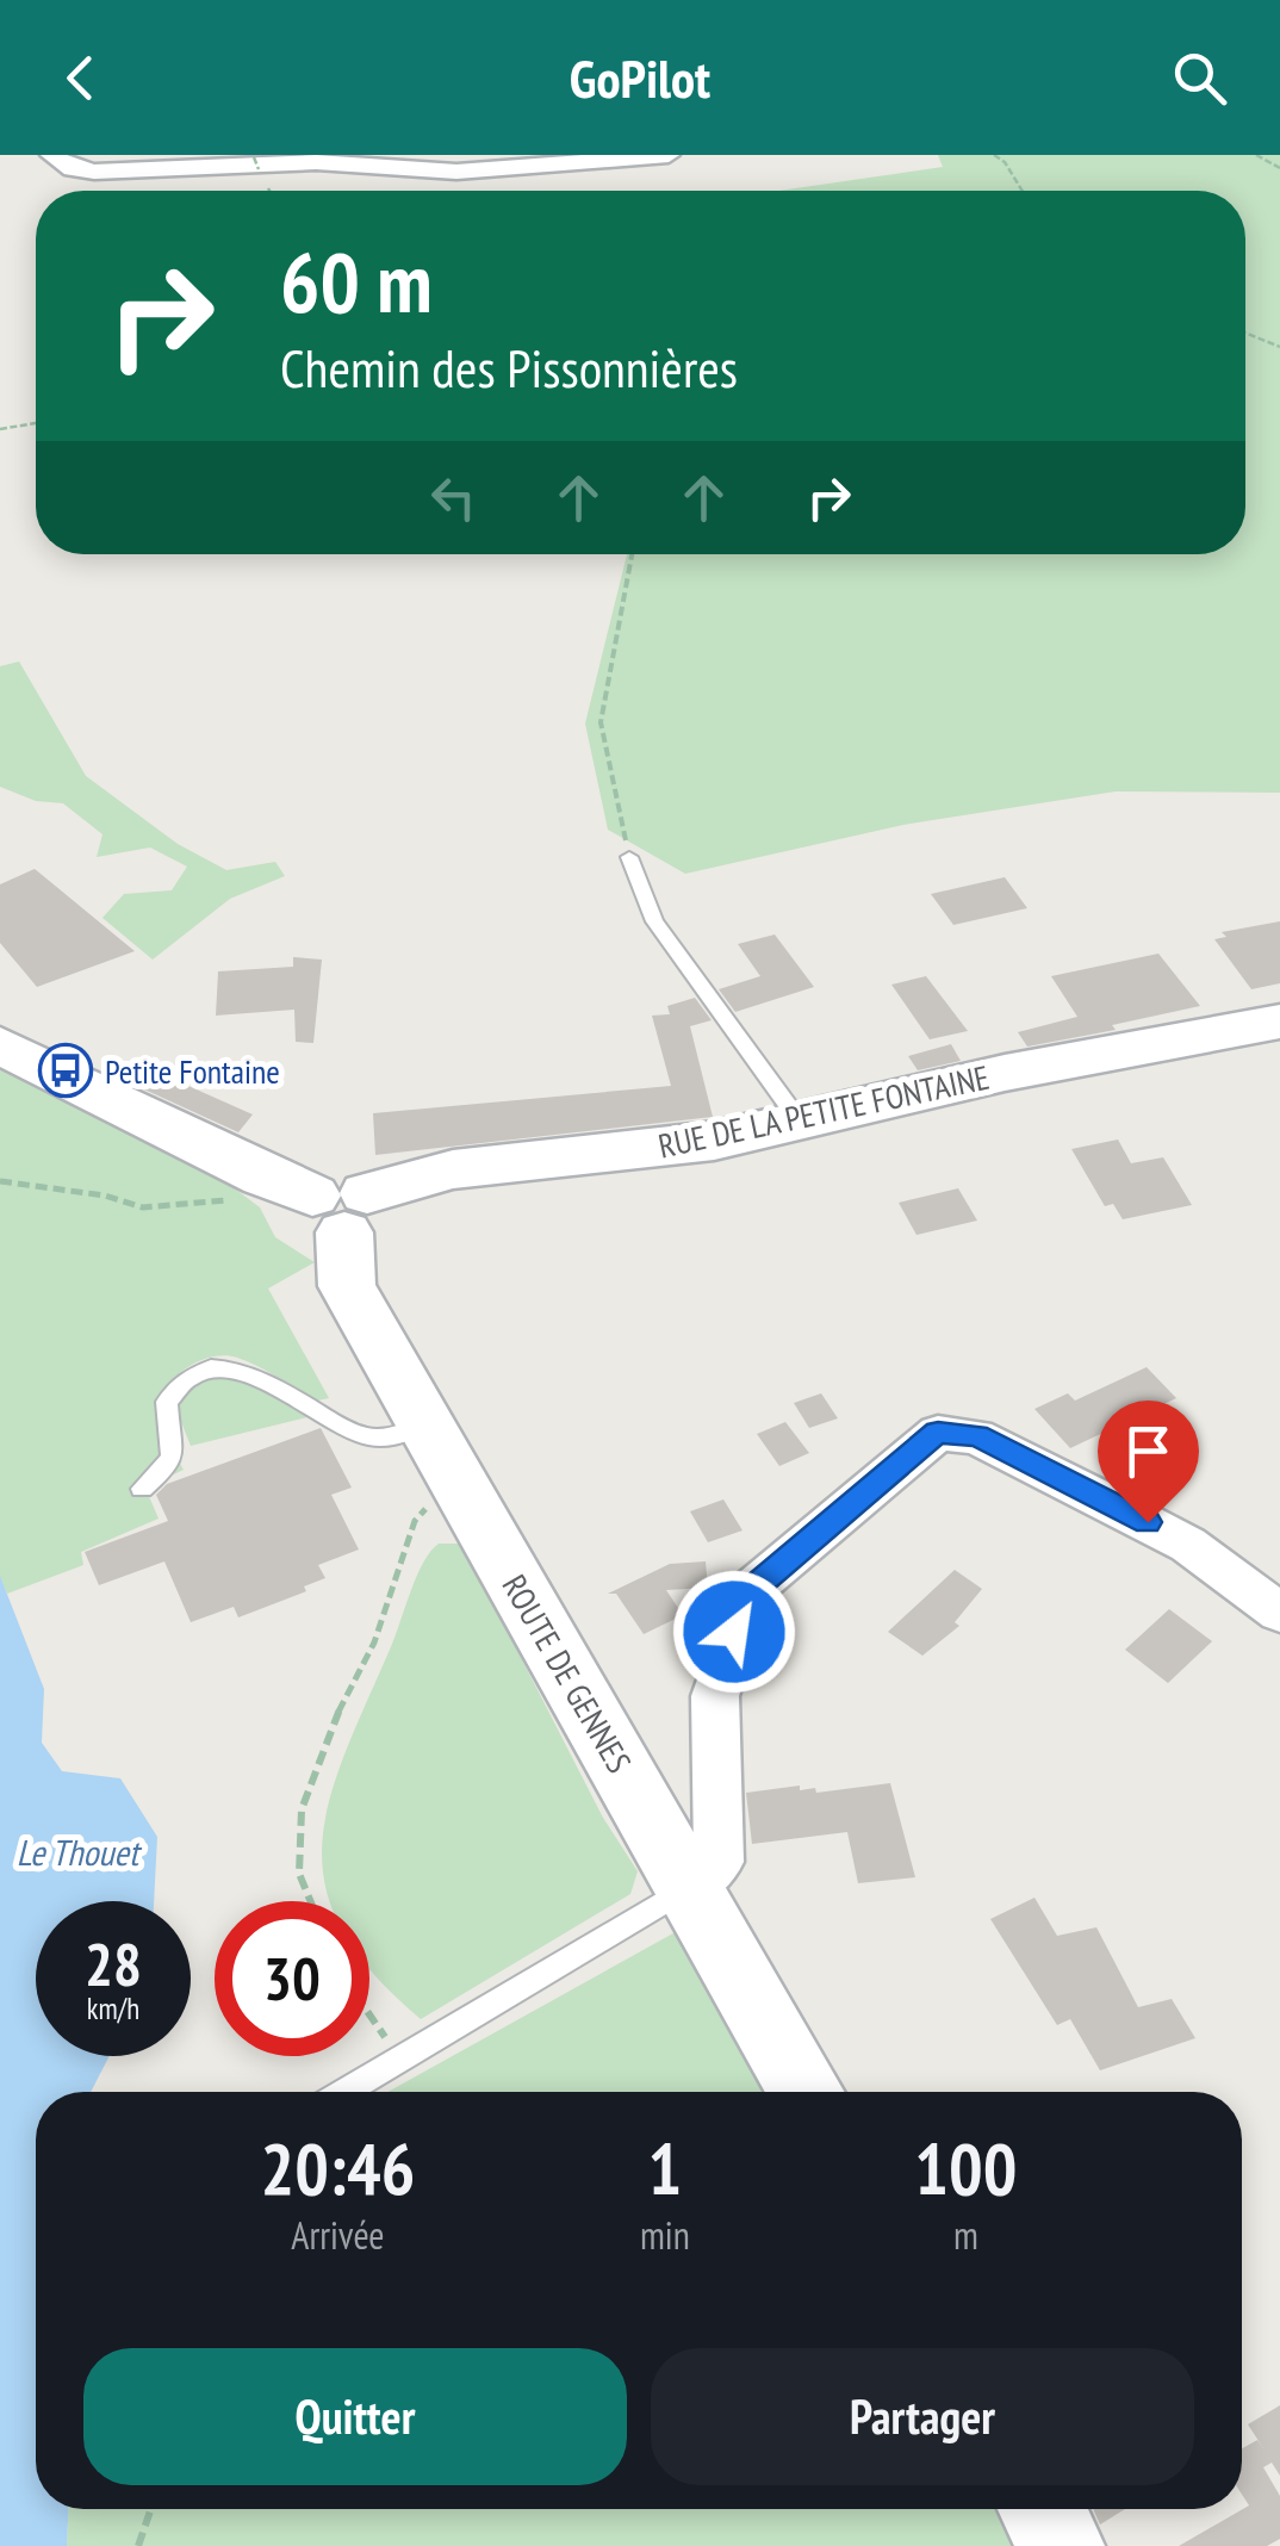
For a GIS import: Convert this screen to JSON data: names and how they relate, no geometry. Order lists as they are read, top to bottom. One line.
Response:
{"streets":{"main road":["RUE DE LA PETITE FONTAINE","ROUTE DE GENNES"]},"crossings":[["RUE DE LA PETITE FONTAINE","ROUTE DE GENNES"]],"water":["Le Thouet"],"places":{"bus stop":["Petite Fontaine"]},"page":{"header":"GoPilot","turn":["60 m","Chemin des Pissonnières"],"speed":"28 km/h","limit":"30","eta":["20:46","Arrivée","1","min","100","m"],"buttons":["Quitter","Partager"]}}
